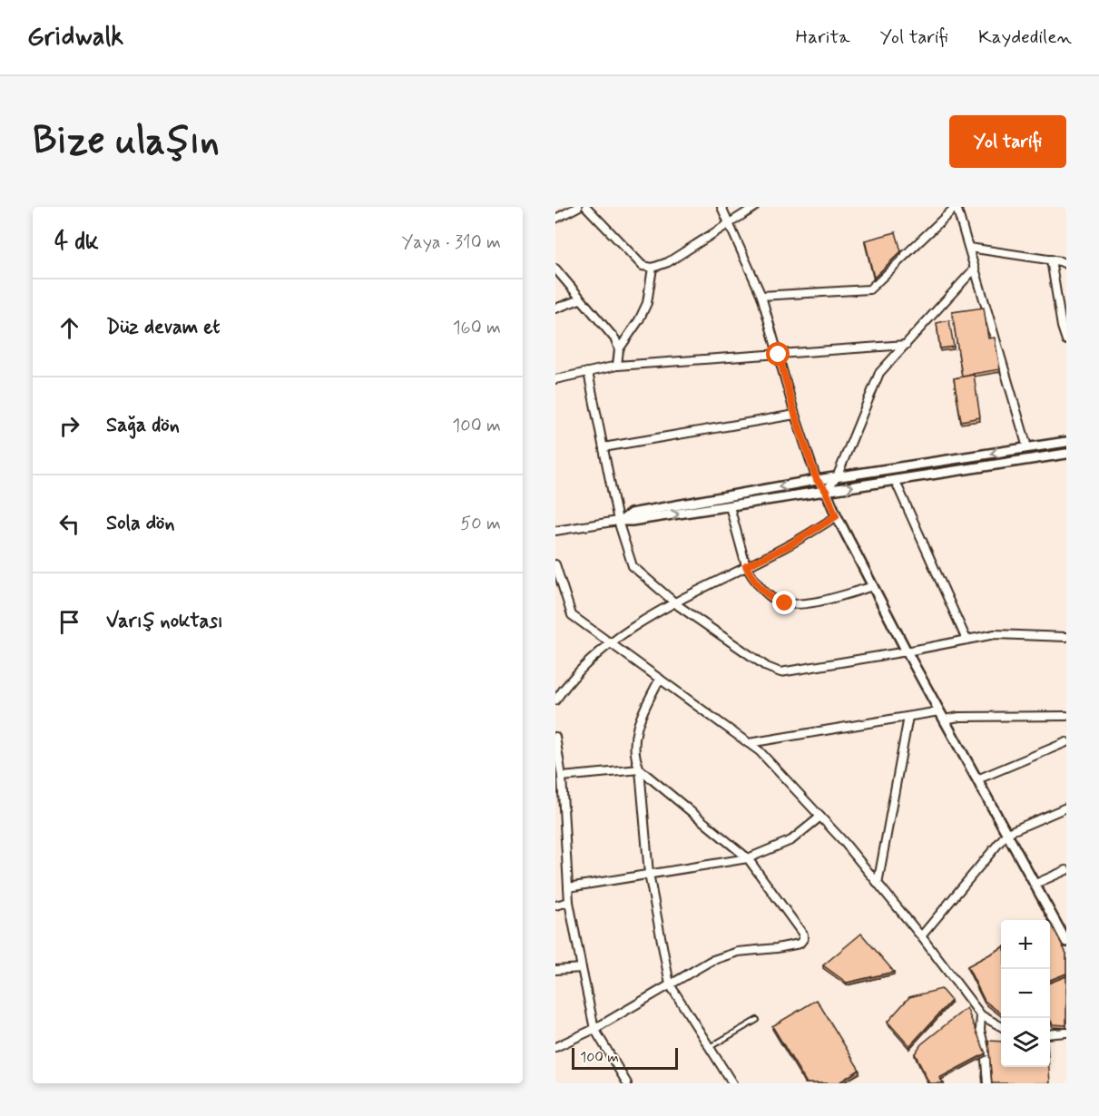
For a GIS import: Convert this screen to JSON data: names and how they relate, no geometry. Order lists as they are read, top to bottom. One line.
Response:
{"scale_bar":"100 m","page":{"header":"Gridwalk","nav":["Harita","Yol tarifi","Kaydedilen"],"buttons":"Yol tarifi","title":"Bize ulaşın","heading":["4 dk","Yaya · 310 m"],"list":[["Düz devam et","160 m"],["Sağa dön","100 m"],["Sola dön","50 m"],"Varış noktası"],"map_buttons":["+","−"],"scale":"100 m"}}
